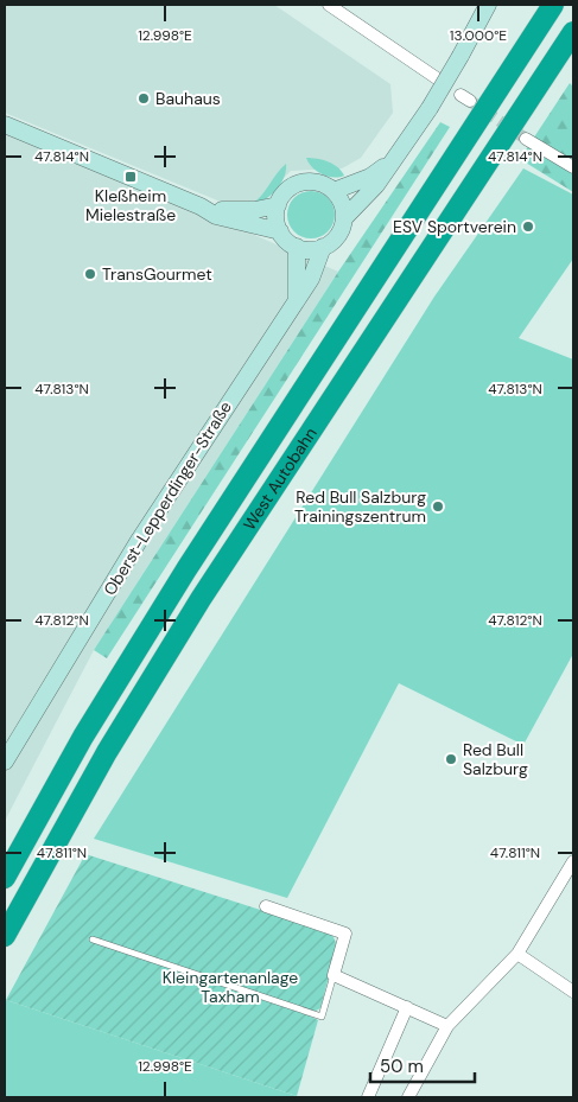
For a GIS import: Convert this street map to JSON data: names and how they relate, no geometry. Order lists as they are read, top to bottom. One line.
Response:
{"streets":{"highway":["West Autobahn"],"street":["Oberst-Lepperdinger-Straße"]},"parks":["Kleingartenanlage Taxham"],"places":{"other":["Bauhaus","ESV Sportverein","TransGourmet","Red Bull Salzburg Trainingszentrum","Red Bull Salzburg"],"transit":["Kleßheim Mielestraße"]},"scale_bar":"50 m","coordinates":["12.998°E","13.000°E","47.814°N","47.813°N","47.812°N","47.811°N"]}
